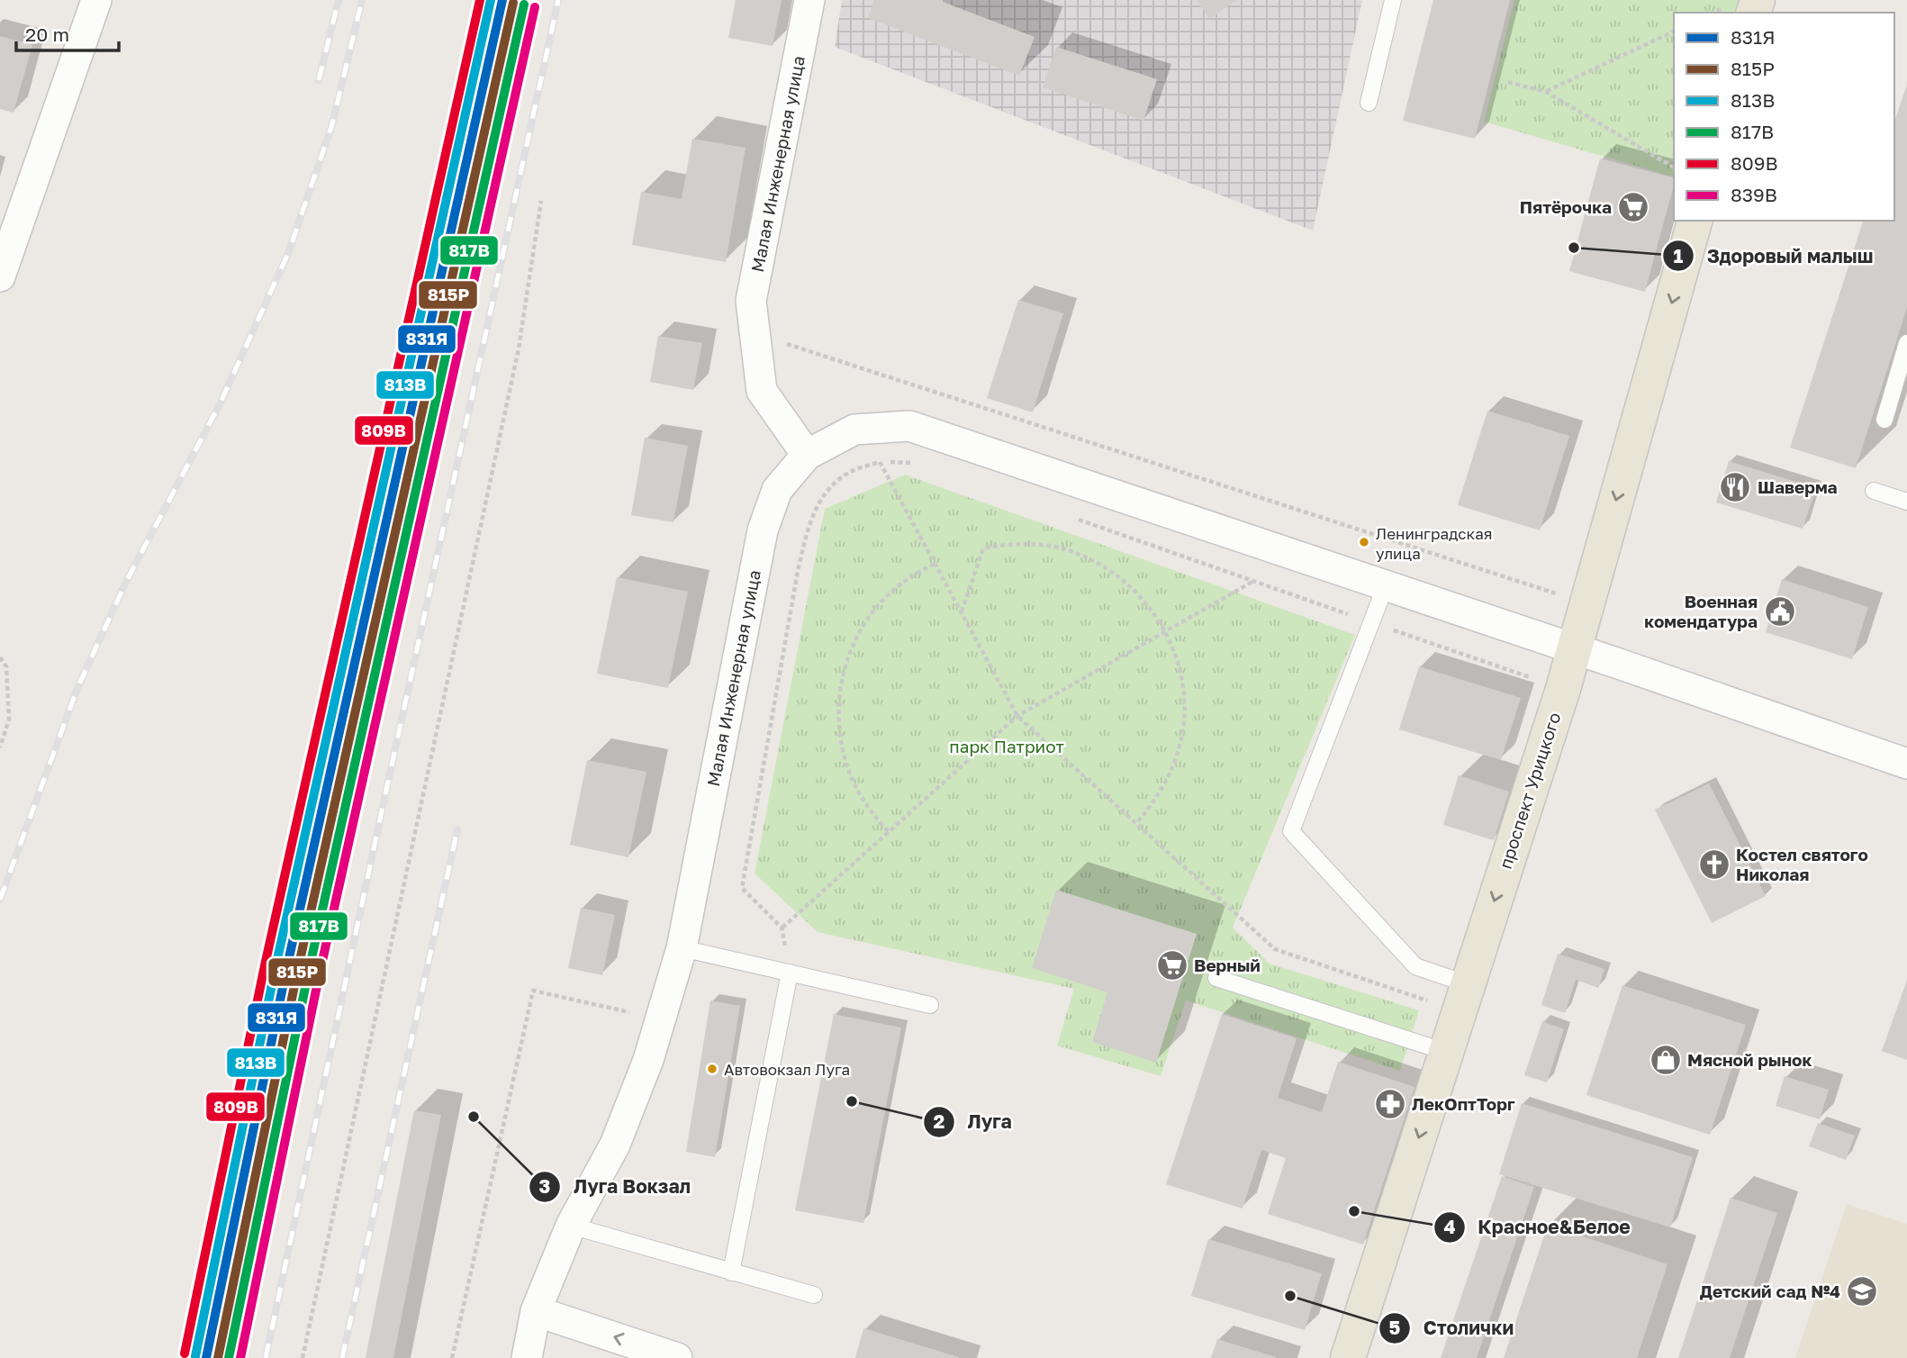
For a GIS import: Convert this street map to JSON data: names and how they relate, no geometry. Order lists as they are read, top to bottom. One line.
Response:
{"streets":{"main road":["проспект Урицкого"],"street":["Малая Инженерная улица"]},"one_way":["проспект Урицкого"],"parks":["парк Патриот"],"places":{"supermarket":["Пятёрочка","Верный"],"other":["Здоровый малыш","Ленинградская улица","Автовокзал Луга","Луга","Луга Вокзал","Красное&Белое","Столички"],"restaurant":["Шаверма"],"public building":["Военная комендатура"],"church":["Костел святого Николая"],"shop":["Мясной рынок"],"pharmacy":["ЛекОптТорг"],"school or university":["Детский сад №4"]},"lines":["transit line 831Я","transit line 813В","transit line 809В","transit line 815Р","transit line 817В","transit line 839В"],"legend":["831Я","815Р","813В","817В","809В","839В"],"scale_bar":"20 m"}
